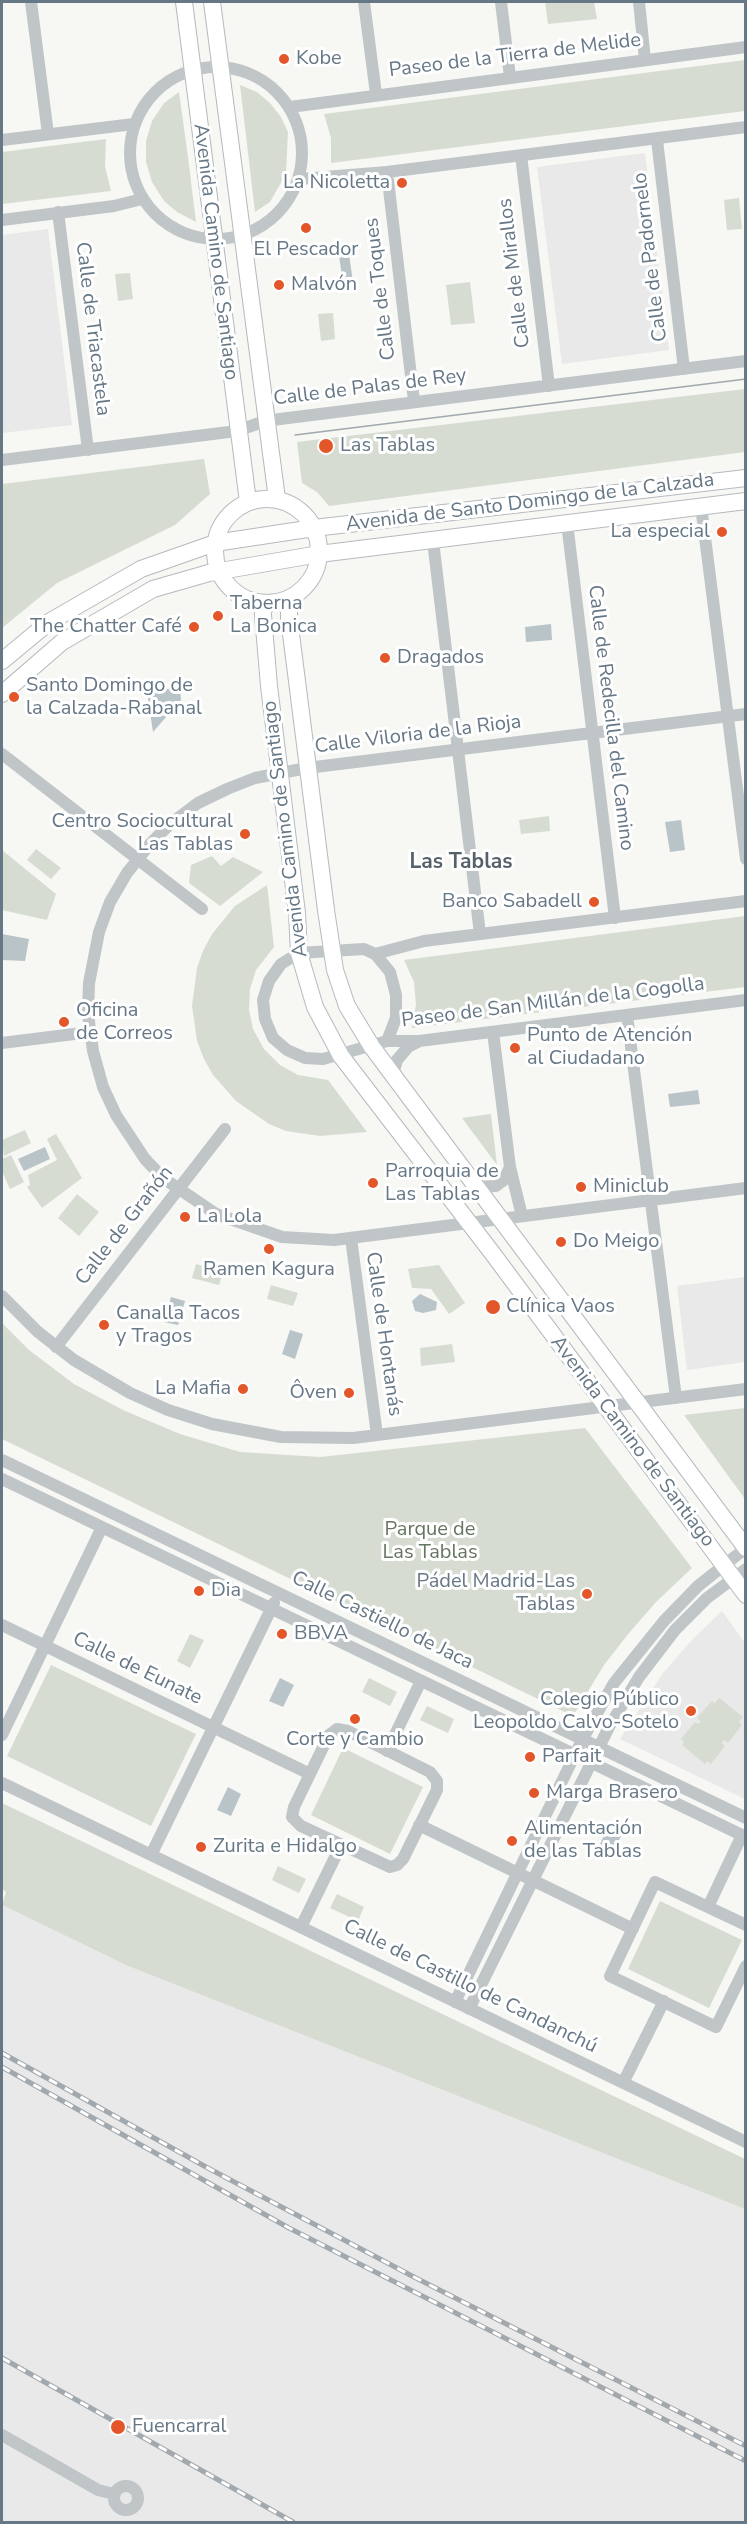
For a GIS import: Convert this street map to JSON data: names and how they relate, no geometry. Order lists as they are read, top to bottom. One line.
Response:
{"streets":{"street":["Paseo de la Tierra de Melide","Avenida Camino de Santiago","Calle de Padornelo","Calle de Mirallos","Calle de Toques","Calle de Triacastela","Calle de Palas de Rey","Avenida de Santo Domingo de la Calzada","Calle de Redecilla del Camino","Calle Viloria de la Rioja","Paseo de San Millán de la Cogolla","Calle de Grañón","Calle de Hontanás","Calle Castiello de Jaca","Calle de Eunate","Calle de Castillo de Candanchú"]},"crossings":[["Avenida Camino de Santiago","Calle de Palas de Rey"],["Avenida Camino de Santiago","Calle Viloria de la Rioja"],["Avenida Camino de Santiago","Paseo de San Millán de la Cogolla"],["Calle de Padornelo","Calle de Palas de Rey"],["Calle de Mirallos","Calle de Palas de Rey"],["Calle de Toques","Calle de Palas de Rey"],["Calle de Triacastela","Calle de Palas de Rey"],["Avenida de Santo Domingo de la Calzada","Calle de Redecilla del Camino"],["Calle de Redecilla del Camino","Calle Viloria de la Rioja"],["Calle Viloria de la Rioja","Calle de Grañón"],["Calle Viloria de la Rioja","Calle de Hontanás"],["Calle Castiello de Jaca","Calle de Eunate"]],"districts":["Las Tablas"],"parks":["Parque de Las Tablas"],"places":["Kobe","La Nicoletta","El Pescador","Malvón","Las Tablas","La especial","Taberna La Bonica","The Chatter Café","Dragados","Santo Domingo de la Calzada-Rabanal","Centro Sociocultural Las Tablas","Banco Sabadell","Oficina de Correos","Punto de Atención al Ciudadano","Parroquia de Las Tablas","Miniclub","La Lola","Do Meigo","Ramen Kagura","Clínica Vaos","Canalla Tacos y Tragos","La Mafia","Ôven","Dia","Pádel Madrid-Las Tablas","BBVA","Colegio Público Leopoldo Calvo-Sotelo","Corte y Cambio","Parfait","Marga Brasero","Alimentación de las Tablas","Zurita e Hidalgo","Fuencarral"]}
